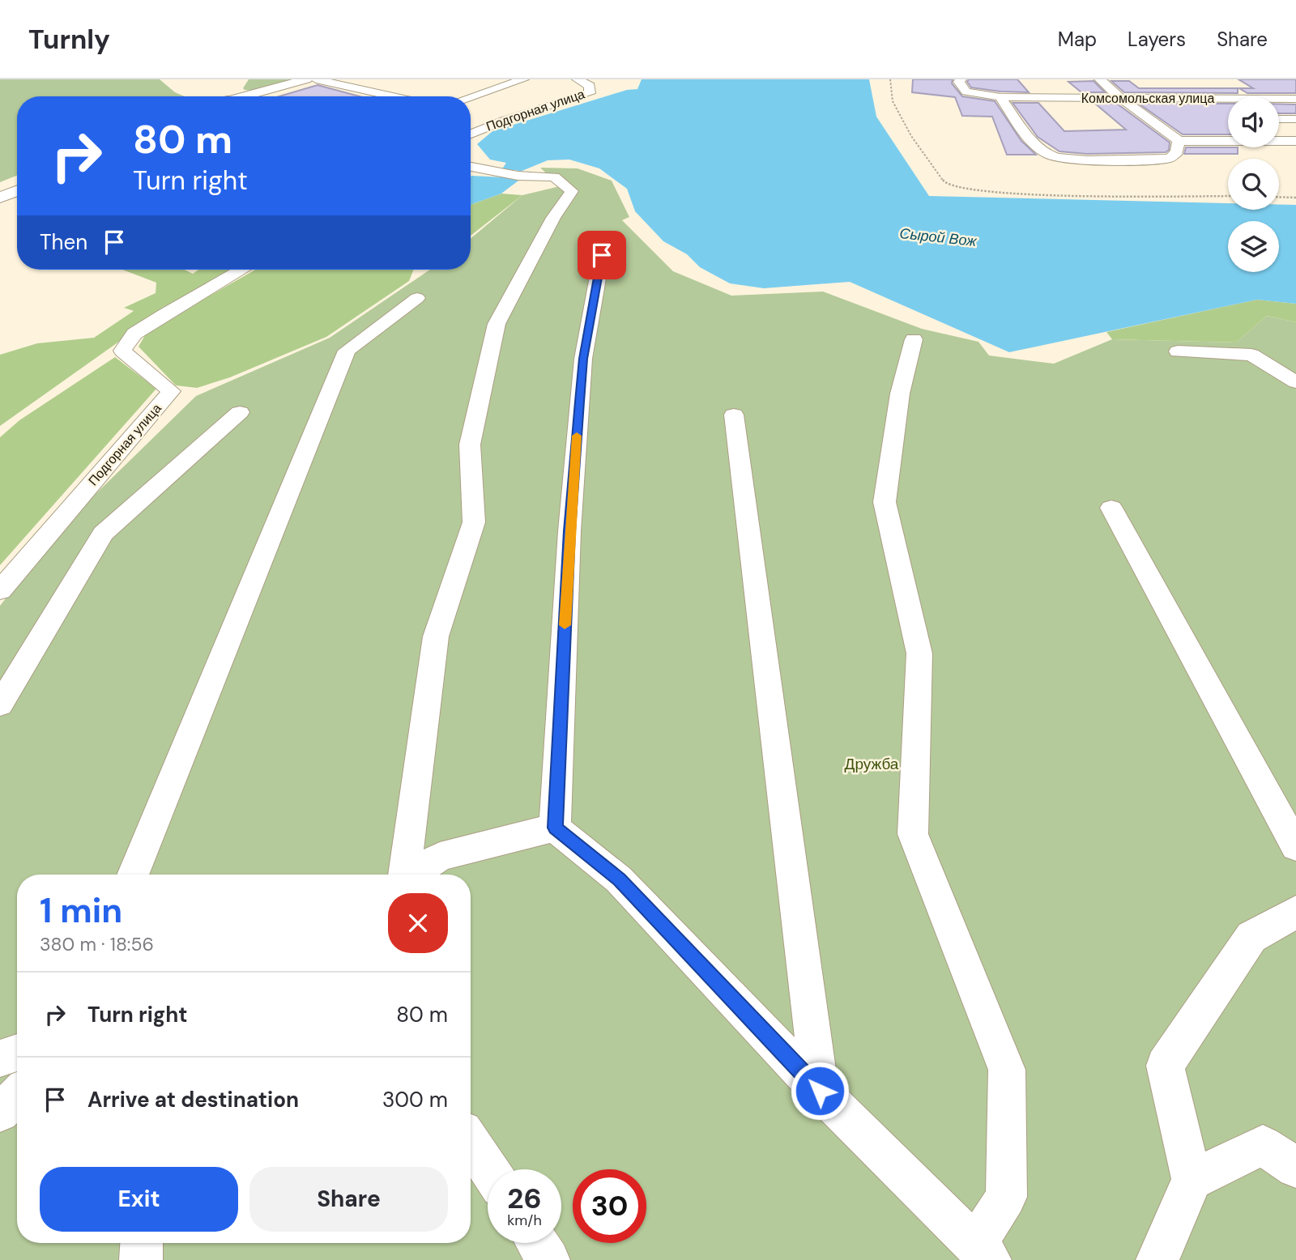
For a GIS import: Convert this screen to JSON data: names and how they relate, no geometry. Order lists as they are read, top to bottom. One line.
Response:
{"streets":{"street":["Комсомольская улица","Подгорная улица"]},"water":["Сырой Вож"],"parks":["Дружба"],"page":{"header":"Turnly","nav":["Map","Layers","Share"],"turn":["80 m","Turn right"],"then":"Then","heading":["1 min","380 m · 18:56"],"list":[{"name":"Turn right","value":"80 m"},{"name":"Arrive at destination","value":"300 m"}],"buttons":["Exit","Share"],"speed":"26 km/h","limit":"30"}}
